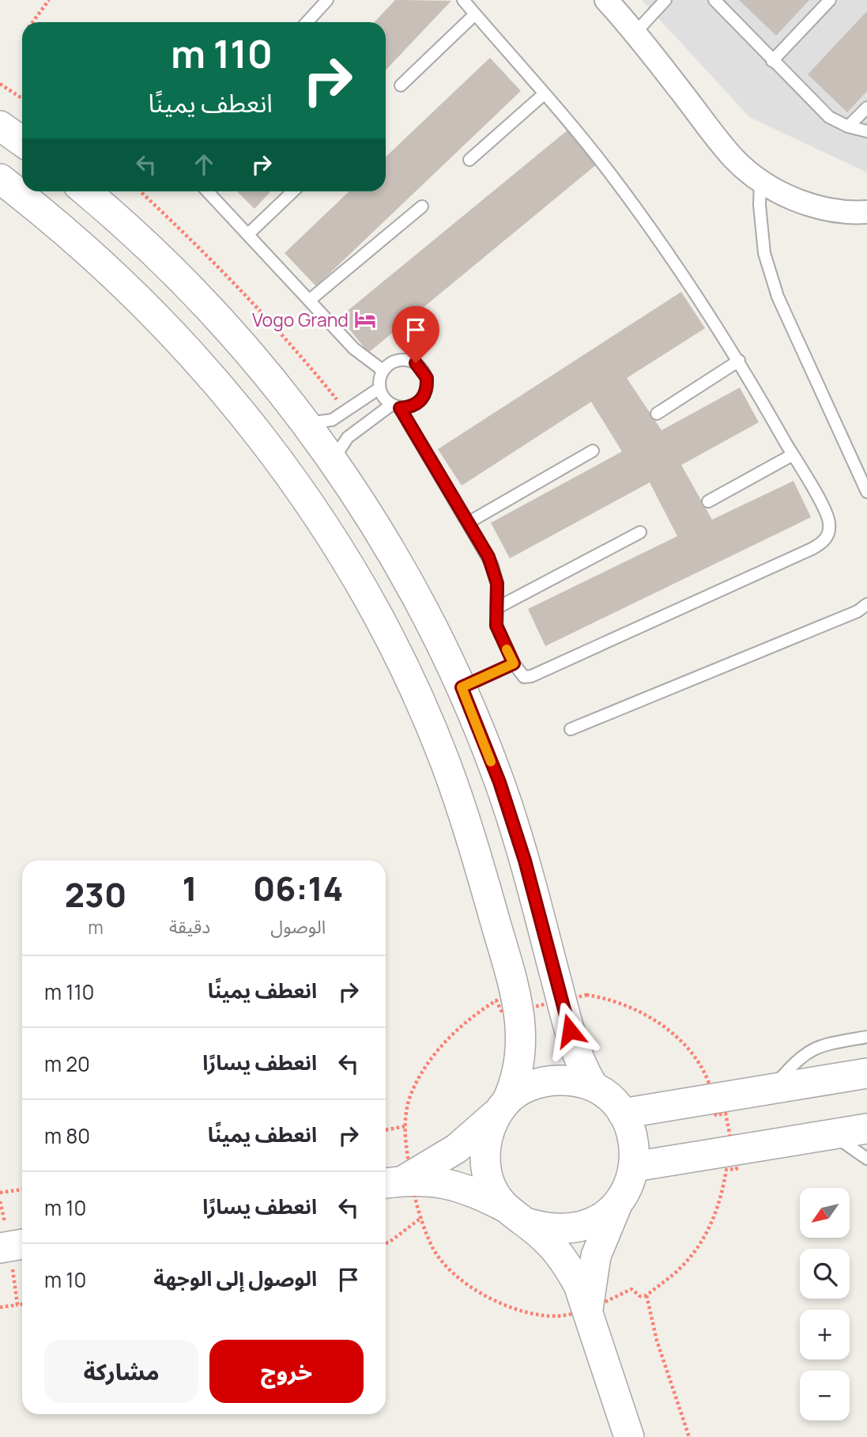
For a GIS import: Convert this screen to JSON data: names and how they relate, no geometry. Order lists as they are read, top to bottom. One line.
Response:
{"places":{"hotel":["Vogo Grand"]},"north":"bottom left","page":{"turn":["110 m","انعطف يمينًا"],"eta":["06:14","الوصول","1","دقيقة","230","m"],"list":[{"name":"انعطف يمينًا","value":"110 m"},{"name":"انعطف يسارًا","value":"20 m"},{"name":"انعطف يمينًا","value":"80 m"},{"name":"انعطف يسارًا","value":"10 m"},{"name":"الوصول إلى الوجهة","value":"10 m"}],"map_buttons":["+","−"],"buttons":["خروج","مشاركة"]}}
